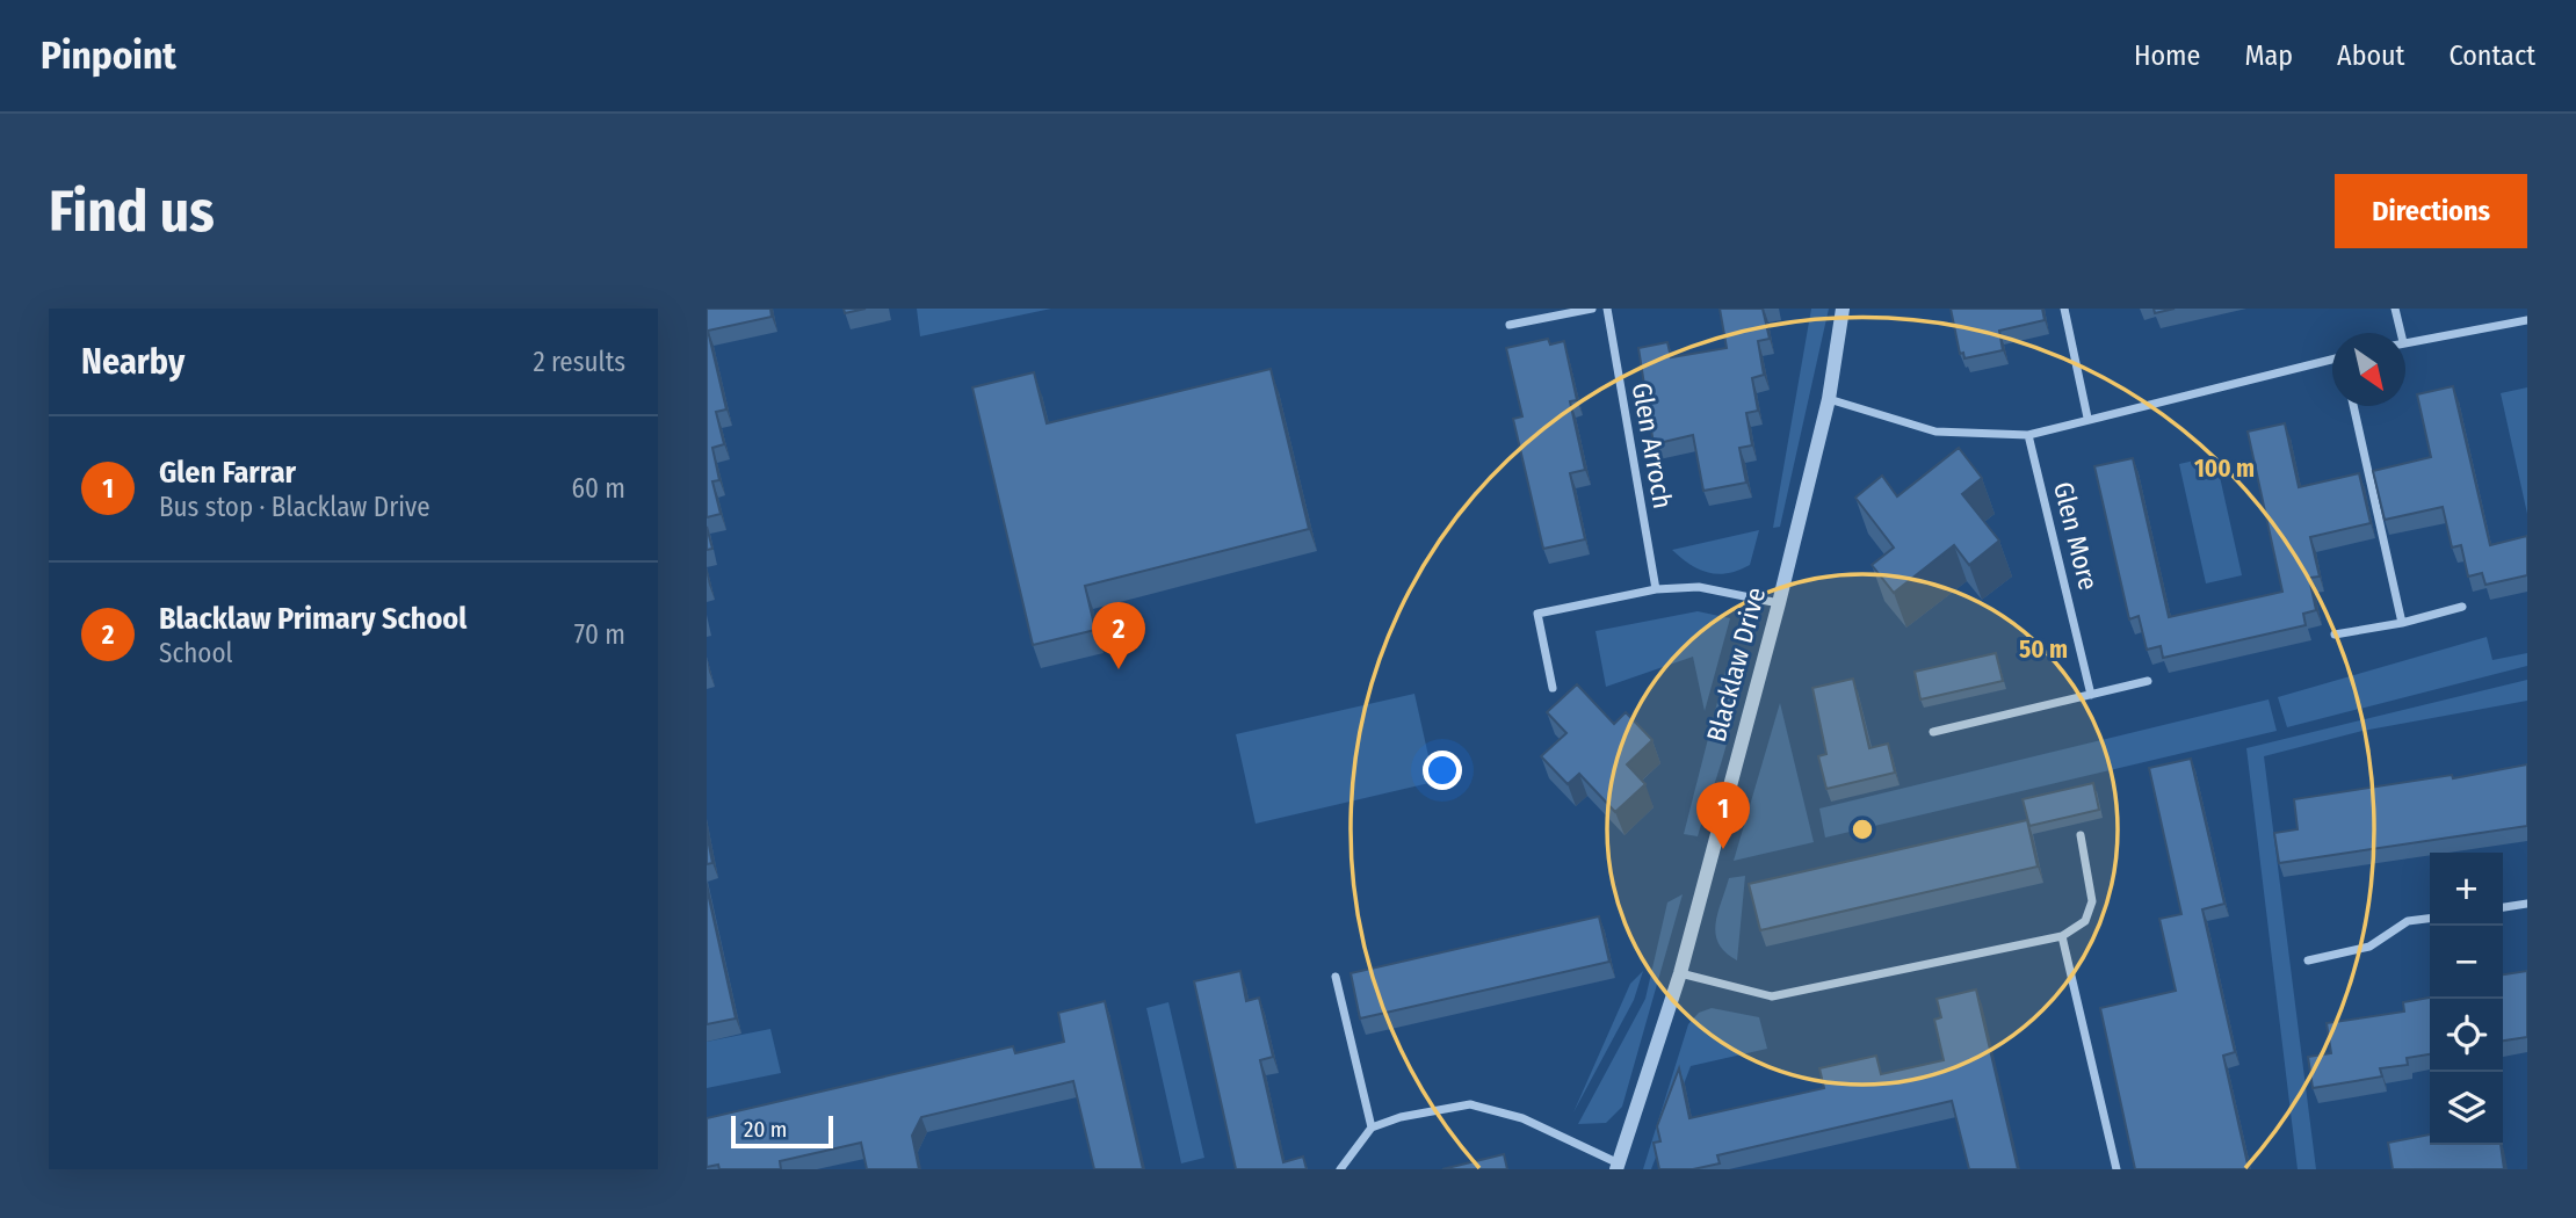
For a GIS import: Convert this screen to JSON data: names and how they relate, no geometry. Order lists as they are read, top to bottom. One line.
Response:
{"streets":{"street":["Glen Arroch","Glen More","Blacklaw Drive"]},"scale_bar":"20 m","north":"bottom right","page":{"header":"Pinpoint","nav":["Home","Map","About","Contact"],"buttons":"Directions","title":"Find us","heading":["Nearby","2 results"],"list":[{"mark":"1","name":"Glen Farrar","note":"Bus stop · Blacklaw Drive","value":"60 m"},{"mark":"2","name":"Blacklaw Primary School","note":"School","value":"70 m"}],"pins":["2","1"],"map_buttons":["+","−"],"scale":"20 m"},"rings":["100 m","50 m"]}
